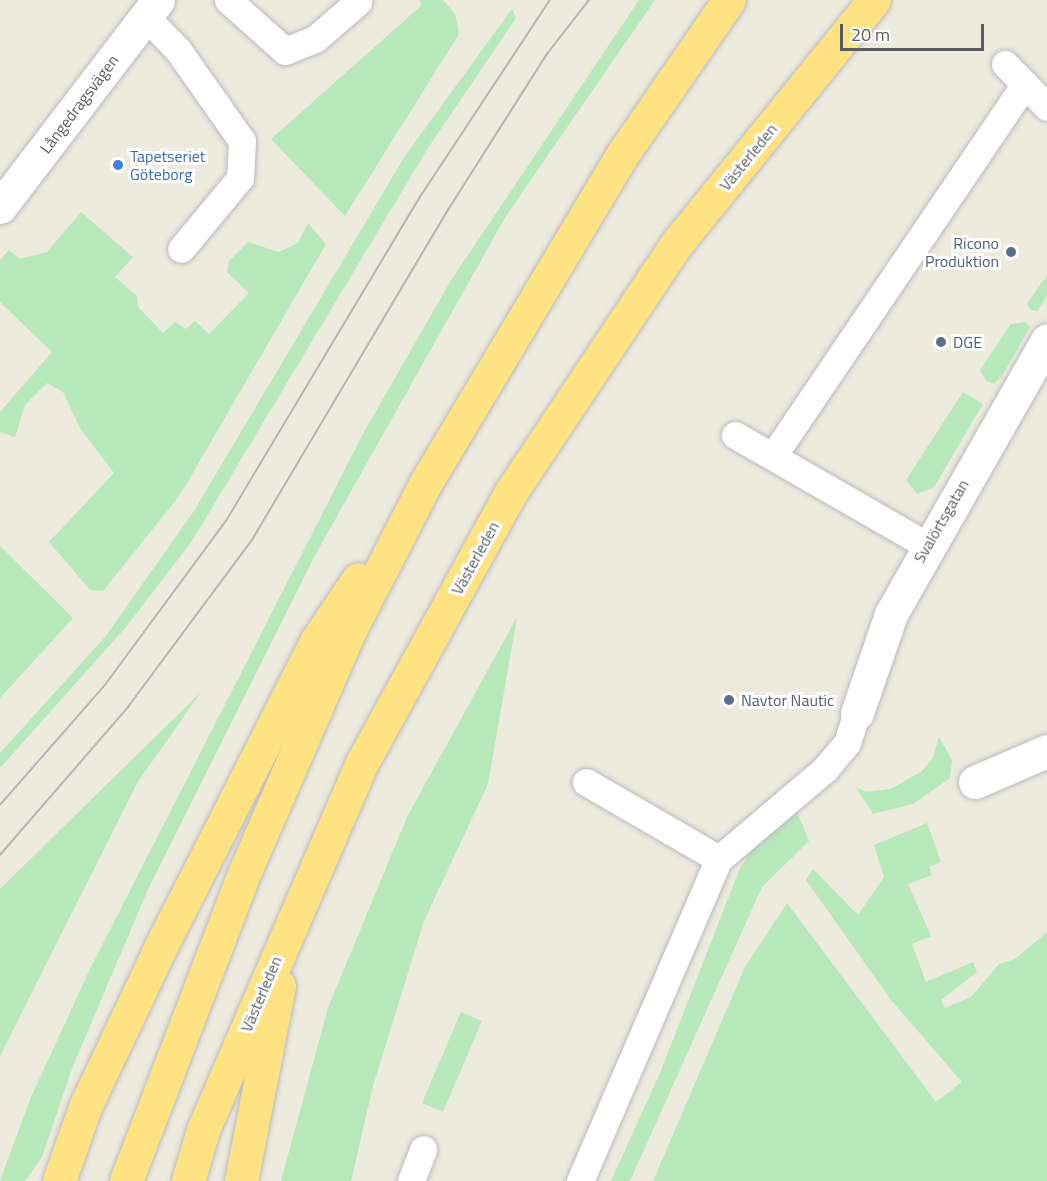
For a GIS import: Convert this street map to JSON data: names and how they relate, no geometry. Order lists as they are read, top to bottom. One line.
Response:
{"streets":{"highway":["Västerleden"],"street":["Långedragsvägen","Svalörtsgatan"]},"places":["Tapetseriet Göteborg","Ricono Produktion","DGE","Navtor Nautic"],"scale_bar":"20 m"}
